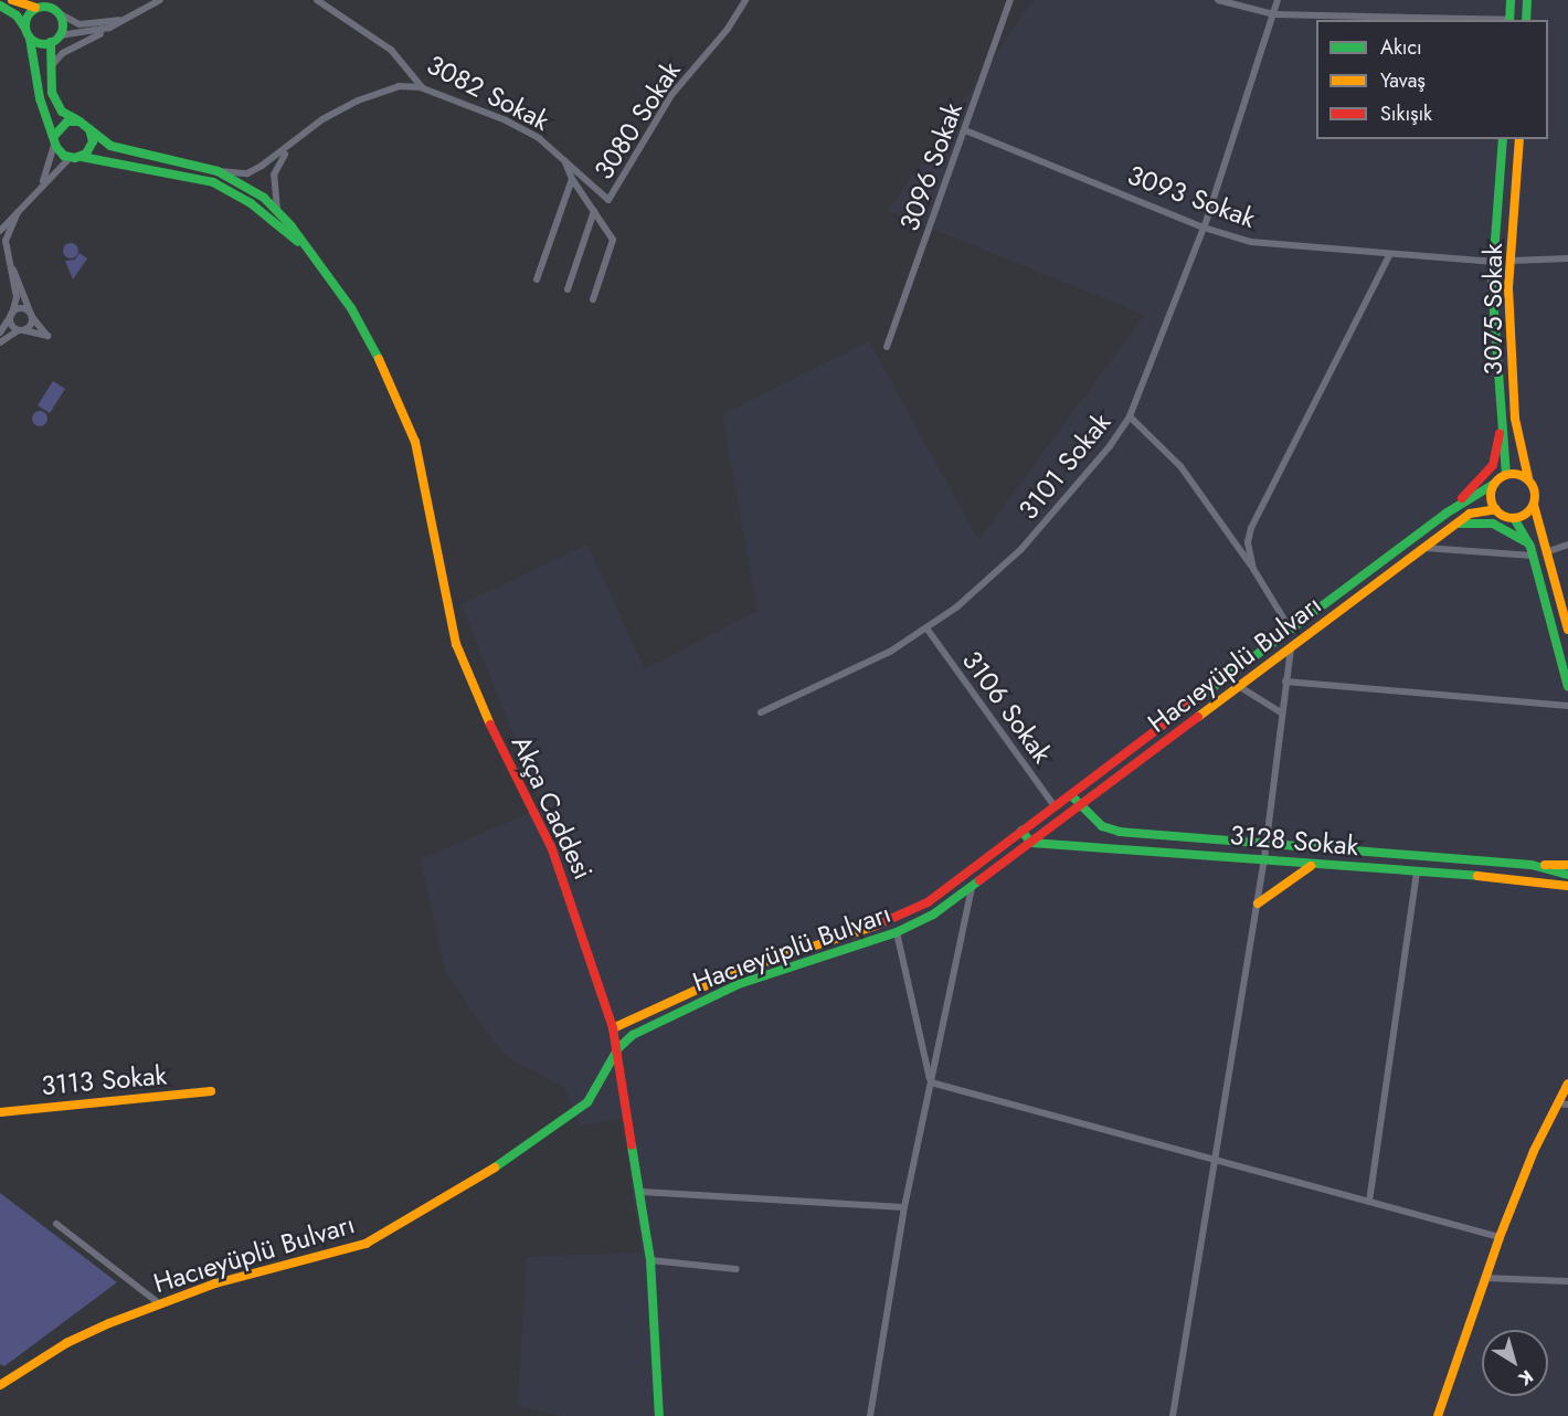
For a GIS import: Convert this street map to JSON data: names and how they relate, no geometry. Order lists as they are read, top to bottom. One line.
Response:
{"streets":{"street":["3082 Sokak","3080 Sokak","3096 Sokak","3093 Sokak","3075 Sokak","3101 Sokak","Hacıeyüplü Bulvarı","3106 Sokak","Akça Caddesi","3128 Sokak","3113 Sokak"]},"crossings":[["3082 Sokak","3080 Sokak"],["3096 Sokak","3093 Sokak"],["3093 Sokak","3075 Sokak"],["3093 Sokak","3101 Sokak"],["3075 Sokak","Hacıeyüplü Bulvarı"],["3101 Sokak","3106 Sokak"],["Hacıeyüplü Bulvarı","3106 Sokak"],["Hacıeyüplü Bulvarı","Akça Caddesi"],["Hacıeyüplü Bulvarı","3128 Sokak"]],"legend":["Akıcı","Yavaş","Sıkışık"],"north":"bottom right"}
